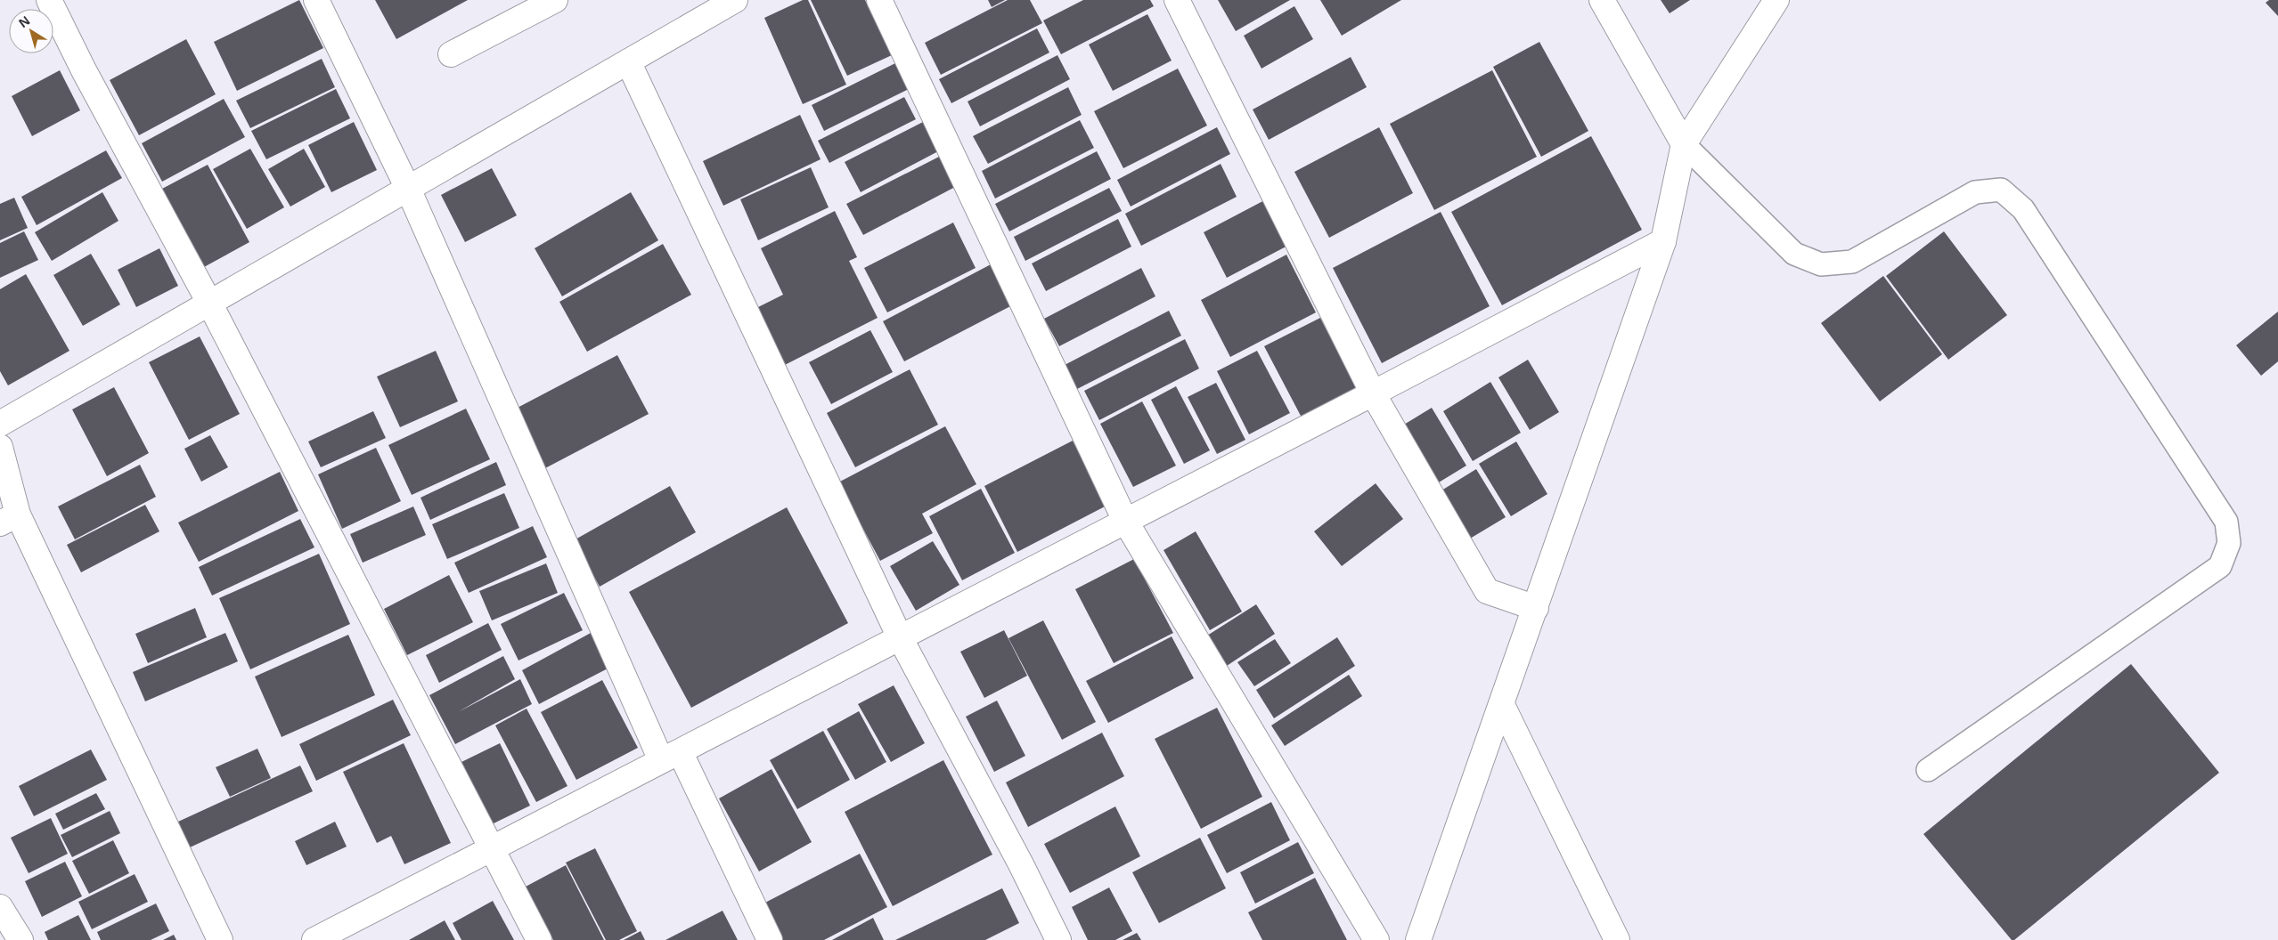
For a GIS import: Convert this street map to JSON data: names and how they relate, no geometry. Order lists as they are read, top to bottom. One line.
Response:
{"north":"top left"}
